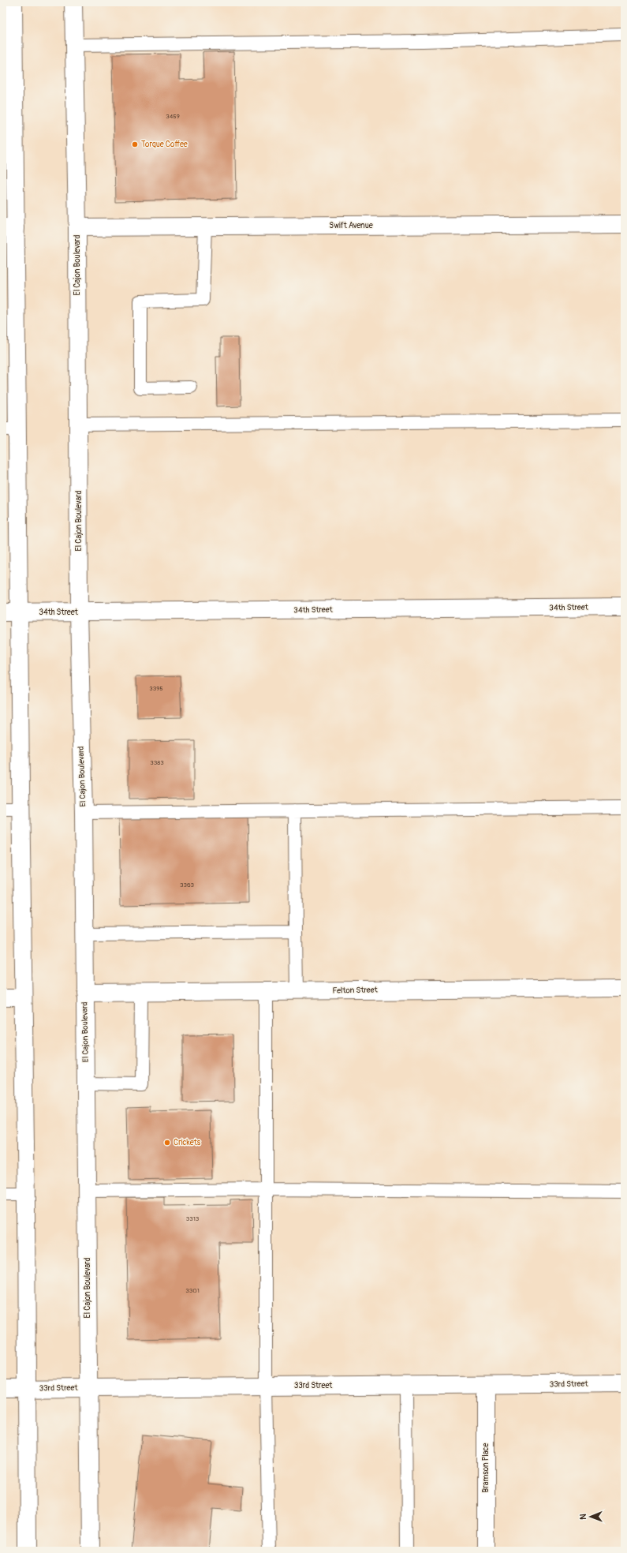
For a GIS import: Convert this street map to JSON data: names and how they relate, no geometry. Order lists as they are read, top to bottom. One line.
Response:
{"streets":{"main road":["Swift Avenue","El Cajon Boulevard","34th Street","Felton Street","33rd Street","Bramson Place"]},"crossings":[["Swift Avenue","El Cajon Boulevard"],["El Cajon Boulevard","34th Street"],["El Cajon Boulevard","Felton Street"],["El Cajon Boulevard","33rd Street"],["33rd Street","Bramson Place"]],"places":["Torque Coffee","Crickets"],"house_numbers":["3459","3395","3383","3363","3313","3301"],"north":"left"}
